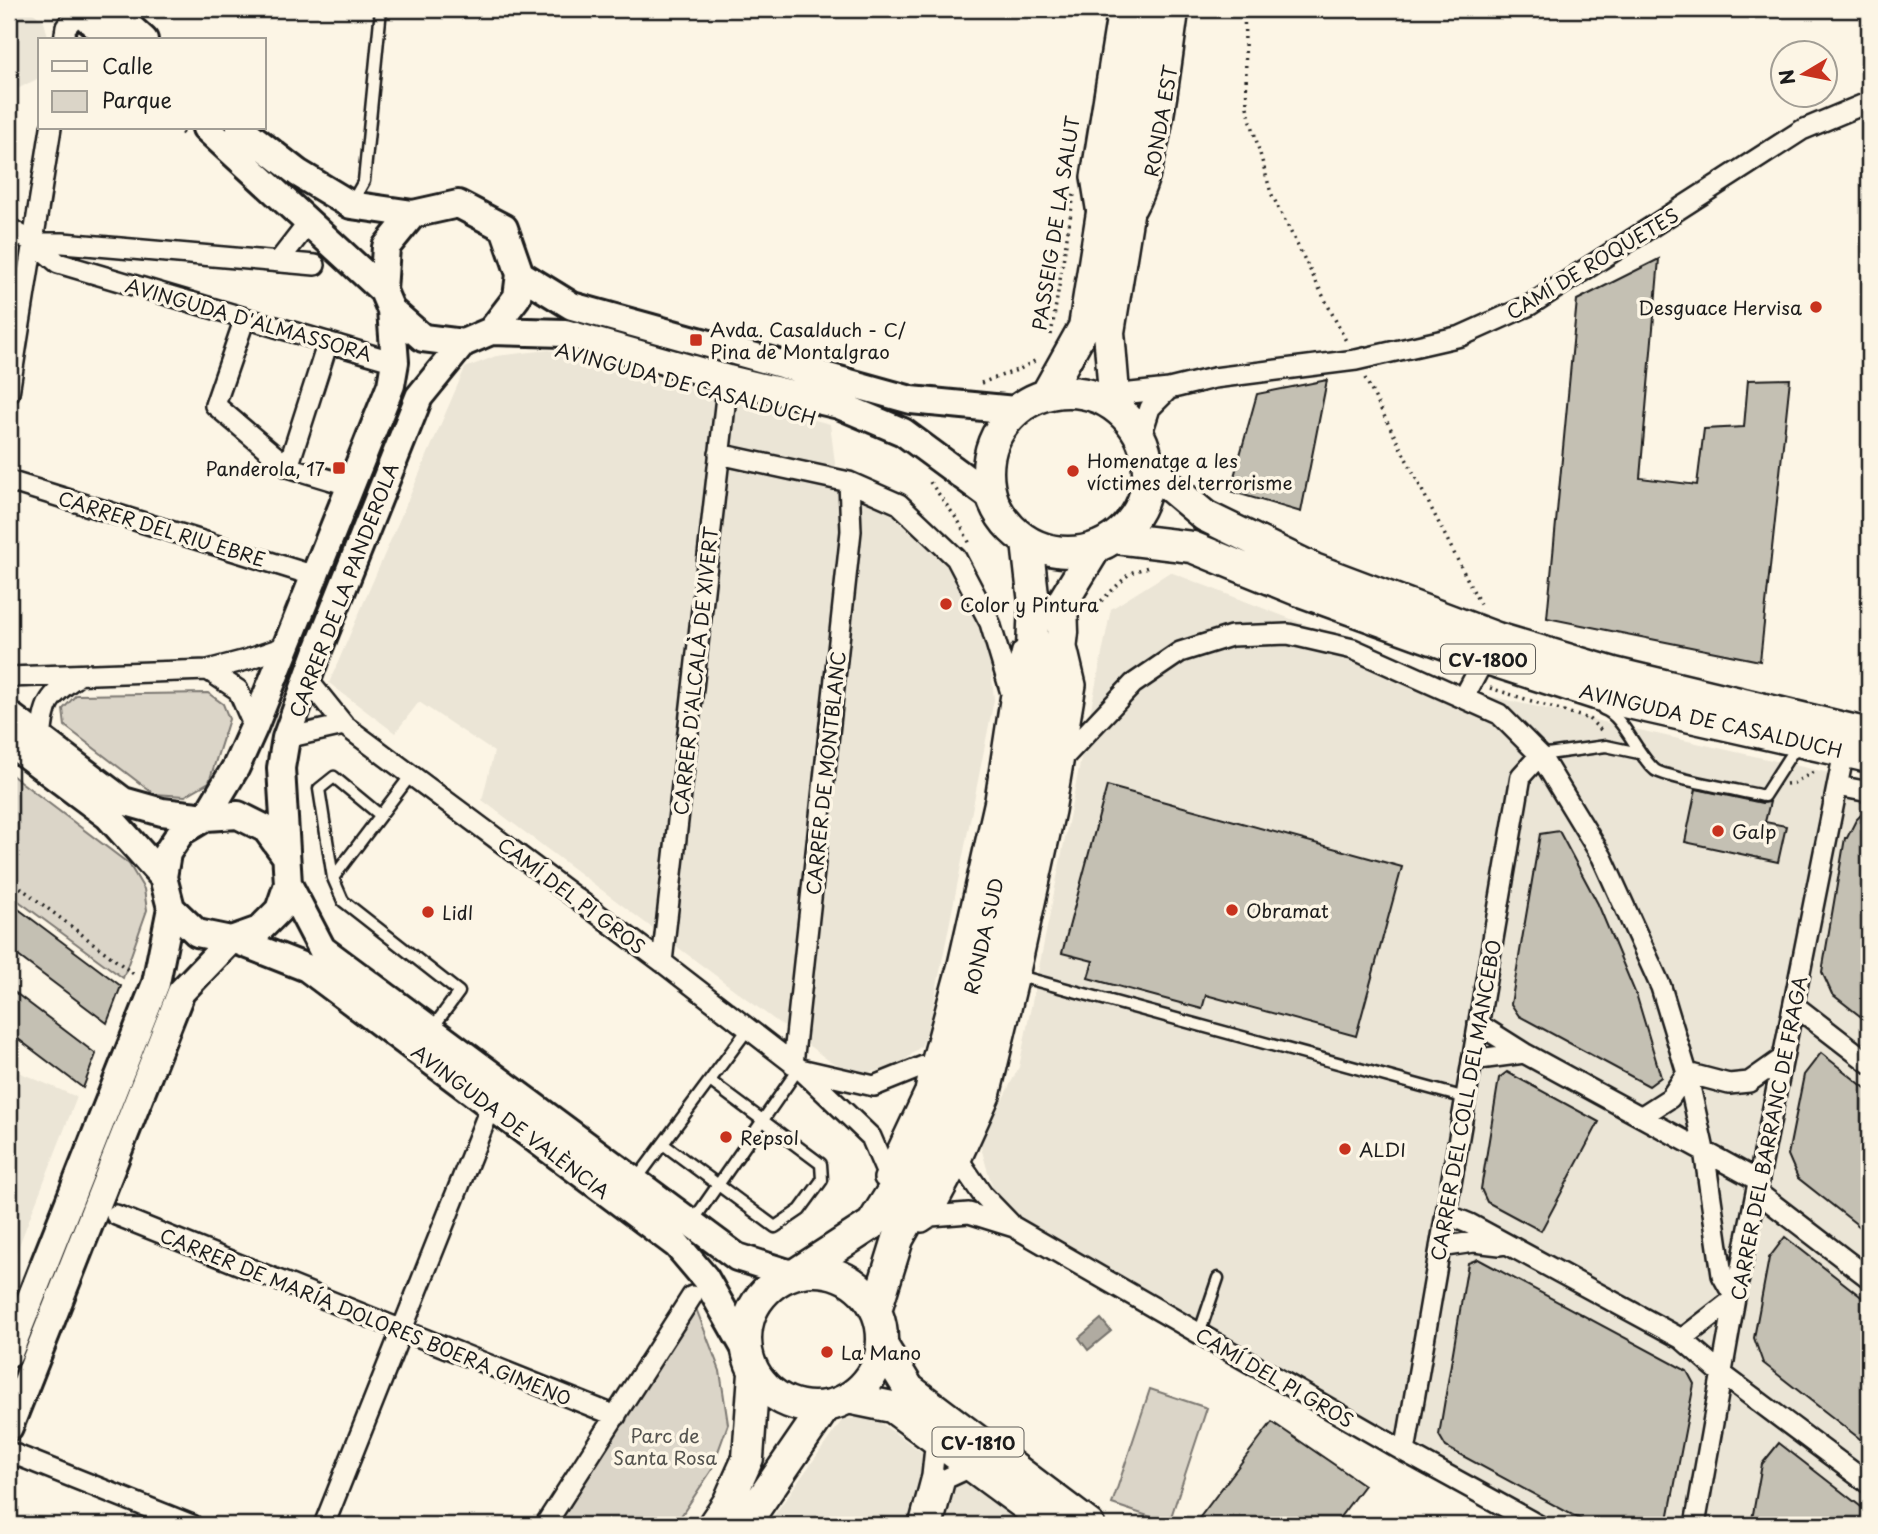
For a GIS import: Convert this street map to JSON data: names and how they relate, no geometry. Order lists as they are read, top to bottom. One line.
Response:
{"streets":{"main road":["RONDA EST","AVINGUDA DE CASALDUCH","CARRER DE LA PANDEROLA","CV-1800","RONDA SUD","AVINGUDA DE VALÈNCIA","CV-1810"],"street":["CAMÍ DE ROQUETES","AVINGUDA D'ALMASSORA","CARRER DEL RIU EBRE","CARRER D'ALCALÀ DE XIVERT","CARRER DE MONTBLANC","CAMÍ DEL PI GROS","CARRER DEL COLL DEL MANCEBO","CARRER DEL BARRANC DE FRAGA","CARRER DE MARÍA DOLORES BOERA GIMENO"],"path":["PASSEIG DE LA SALUT"]},"crossings":[["RONDA EST","CAMÍ DE ROQUETES"],["RONDA EST","AVINGUDA DE CASALDUCH"],["RONDA EST","RONDA SUD"],["CAMÍ DE ROQUETES","AVINGUDA DE CASALDUCH"],["CAMÍ DE ROQUETES","RONDA SUD"],["AVINGUDA D'ALMASSORA","CARRER DE LA PANDEROLA"],["AVINGUDA DE CASALDUCH","CARRER DE LA PANDEROLA"],["AVINGUDA DE CASALDUCH","CARRER D'ALCALÀ DE XIVERT"],["AVINGUDA DE CASALDUCH","RONDA SUD"],["AVINGUDA DE CASALDUCH","CARRER DEL BARRANC DE FRAGA"],["CARRER DEL RIU EBRE","CARRER DE LA PANDEROLA"],["CARRER DE LA PANDEROLA","CAMÍ DEL PI GROS"],["CARRER DE LA PANDEROLA","AVINGUDA DE VALÈNCIA"],["CARRER D'ALCALÀ DE XIVERT","CAMÍ DEL PI GROS"],["CARRER DE MONTBLANC","CAMÍ DEL PI GROS"],["CAMÍ DEL PI GROS","RONDA SUD"],["CAMÍ DEL PI GROS","CARRER DEL COLL DEL MANCEBO"],["RONDA SUD","AVINGUDA DE VALÈNCIA"],["RONDA SUD","CV-1810"],["AVINGUDA DE VALÈNCIA","CV-1810"]],"parks":["Parc de Santa Rosa"],"places":{"other":["Desguace Hervisa","Homenatge a les víctimes del terrorisme","Color y Pintura","Galp","Obramat","Lidl","Repsol","ALDI","La Mano"],"transit":["Avda. Casalduch - C/ Pina de Montalgrao","Panderola, 17"]},"legend":["Calle","Parque"],"north":"left"}
